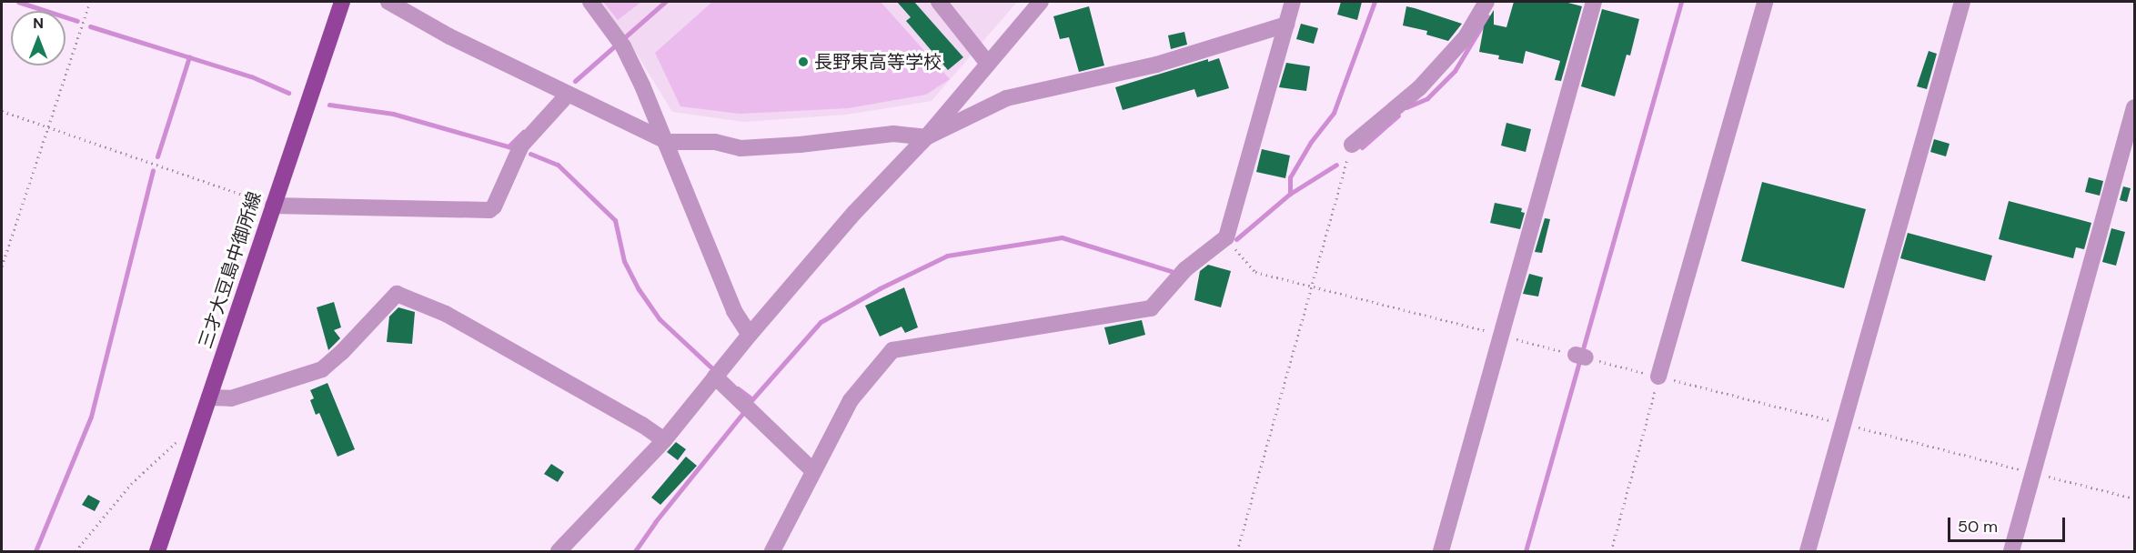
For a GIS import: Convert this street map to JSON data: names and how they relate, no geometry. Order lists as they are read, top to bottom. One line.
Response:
{"streets":{"main road":["三才大豆島中御所線"]},"places":["長野東高等学校"],"scale_bar":"50 m","north":"top"}
